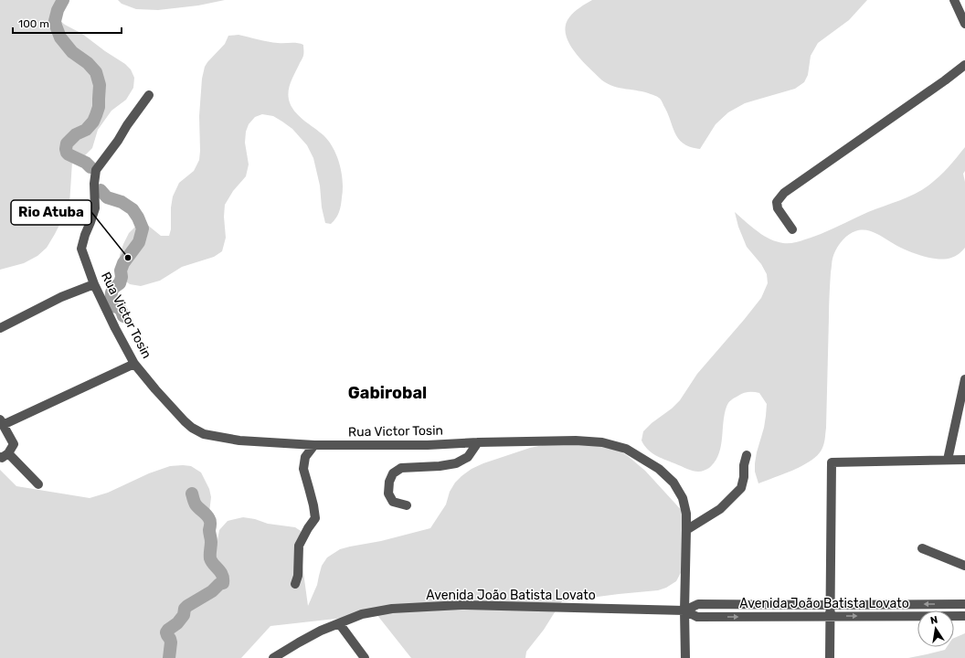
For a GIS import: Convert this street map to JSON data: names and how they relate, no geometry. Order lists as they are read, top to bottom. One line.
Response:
{"streets":{"street":["Rua Victor Tosin","Avenida João Batista Lovato"]},"crossings":[["Rua Victor Tosin","Avenida João Batista Lovato"]],"districts":["Gabirobal"],"places":["Rio Atuba"],"scale_bar":"100 m","north":"top"}
